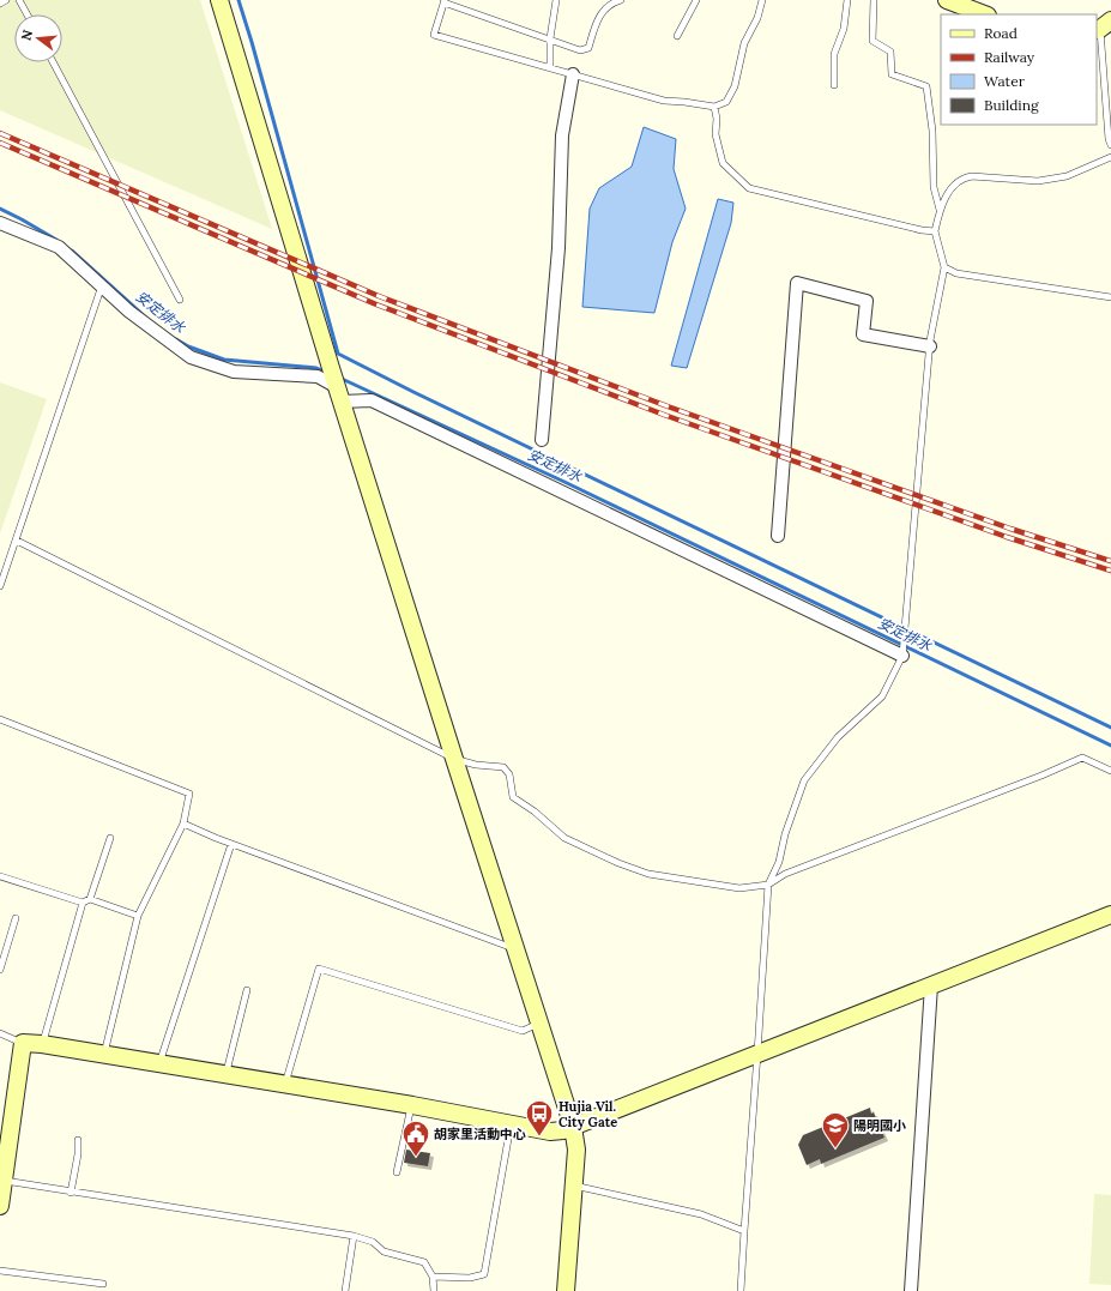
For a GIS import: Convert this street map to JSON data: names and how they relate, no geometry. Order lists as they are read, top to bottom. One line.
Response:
{"water":["安定排水"],"places":{"bus stop":["Hujia Vil. City Gate"],"school or university":["陽明國小"],"public building":["胡家里活動中心"]},"legend":["Road","Railway","Water","Building"],"north":"left"}
